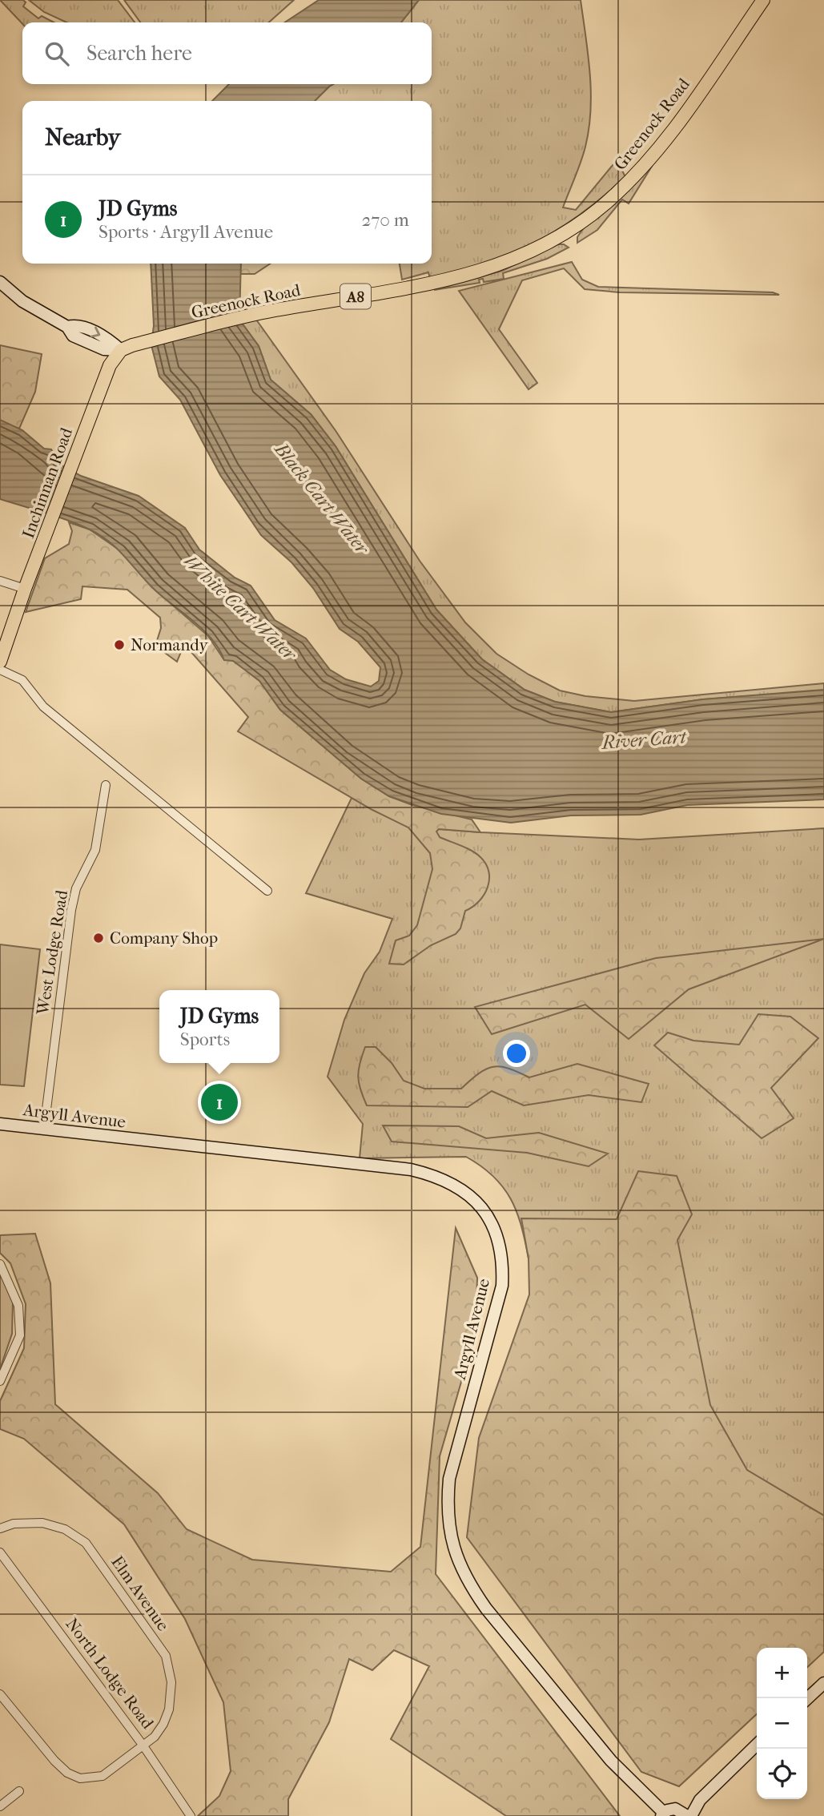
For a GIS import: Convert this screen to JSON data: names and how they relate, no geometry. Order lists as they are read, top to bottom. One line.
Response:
{"streets":{"main road":["Greenock Road","A8","Inchinnan Road"],"street":["West Lodge Road","Argyll Avenue","Elm Avenue","North Lodge Road"]},"crossings":[["Greenock Road","Inchinnan Road"],["West Lodge Road","Argyll Avenue"],["Elm Avenue","North Lodge Road"]],"water":["Black Cart Water","White Cart Water","River Cart"],"places":["Normandy","Company Shop"],"page":{"search":"Search here","heading":"Nearby","list":[{"mark":"1","name":"JD Gyms","note":"Sports · Argyll Avenue","value":"270 m"}],"popup":["JD Gyms","Sports"],"pins":"1","map_buttons":["+","−"]}}
